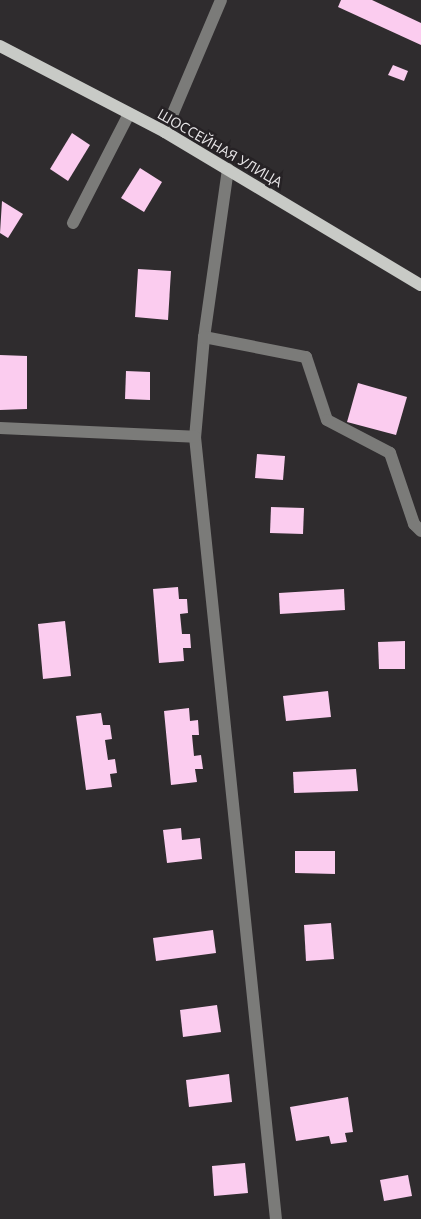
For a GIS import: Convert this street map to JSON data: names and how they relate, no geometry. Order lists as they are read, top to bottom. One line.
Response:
{"streets":{"main road":["ШОССЕЙНАЯ УЛИЦА"]}}
